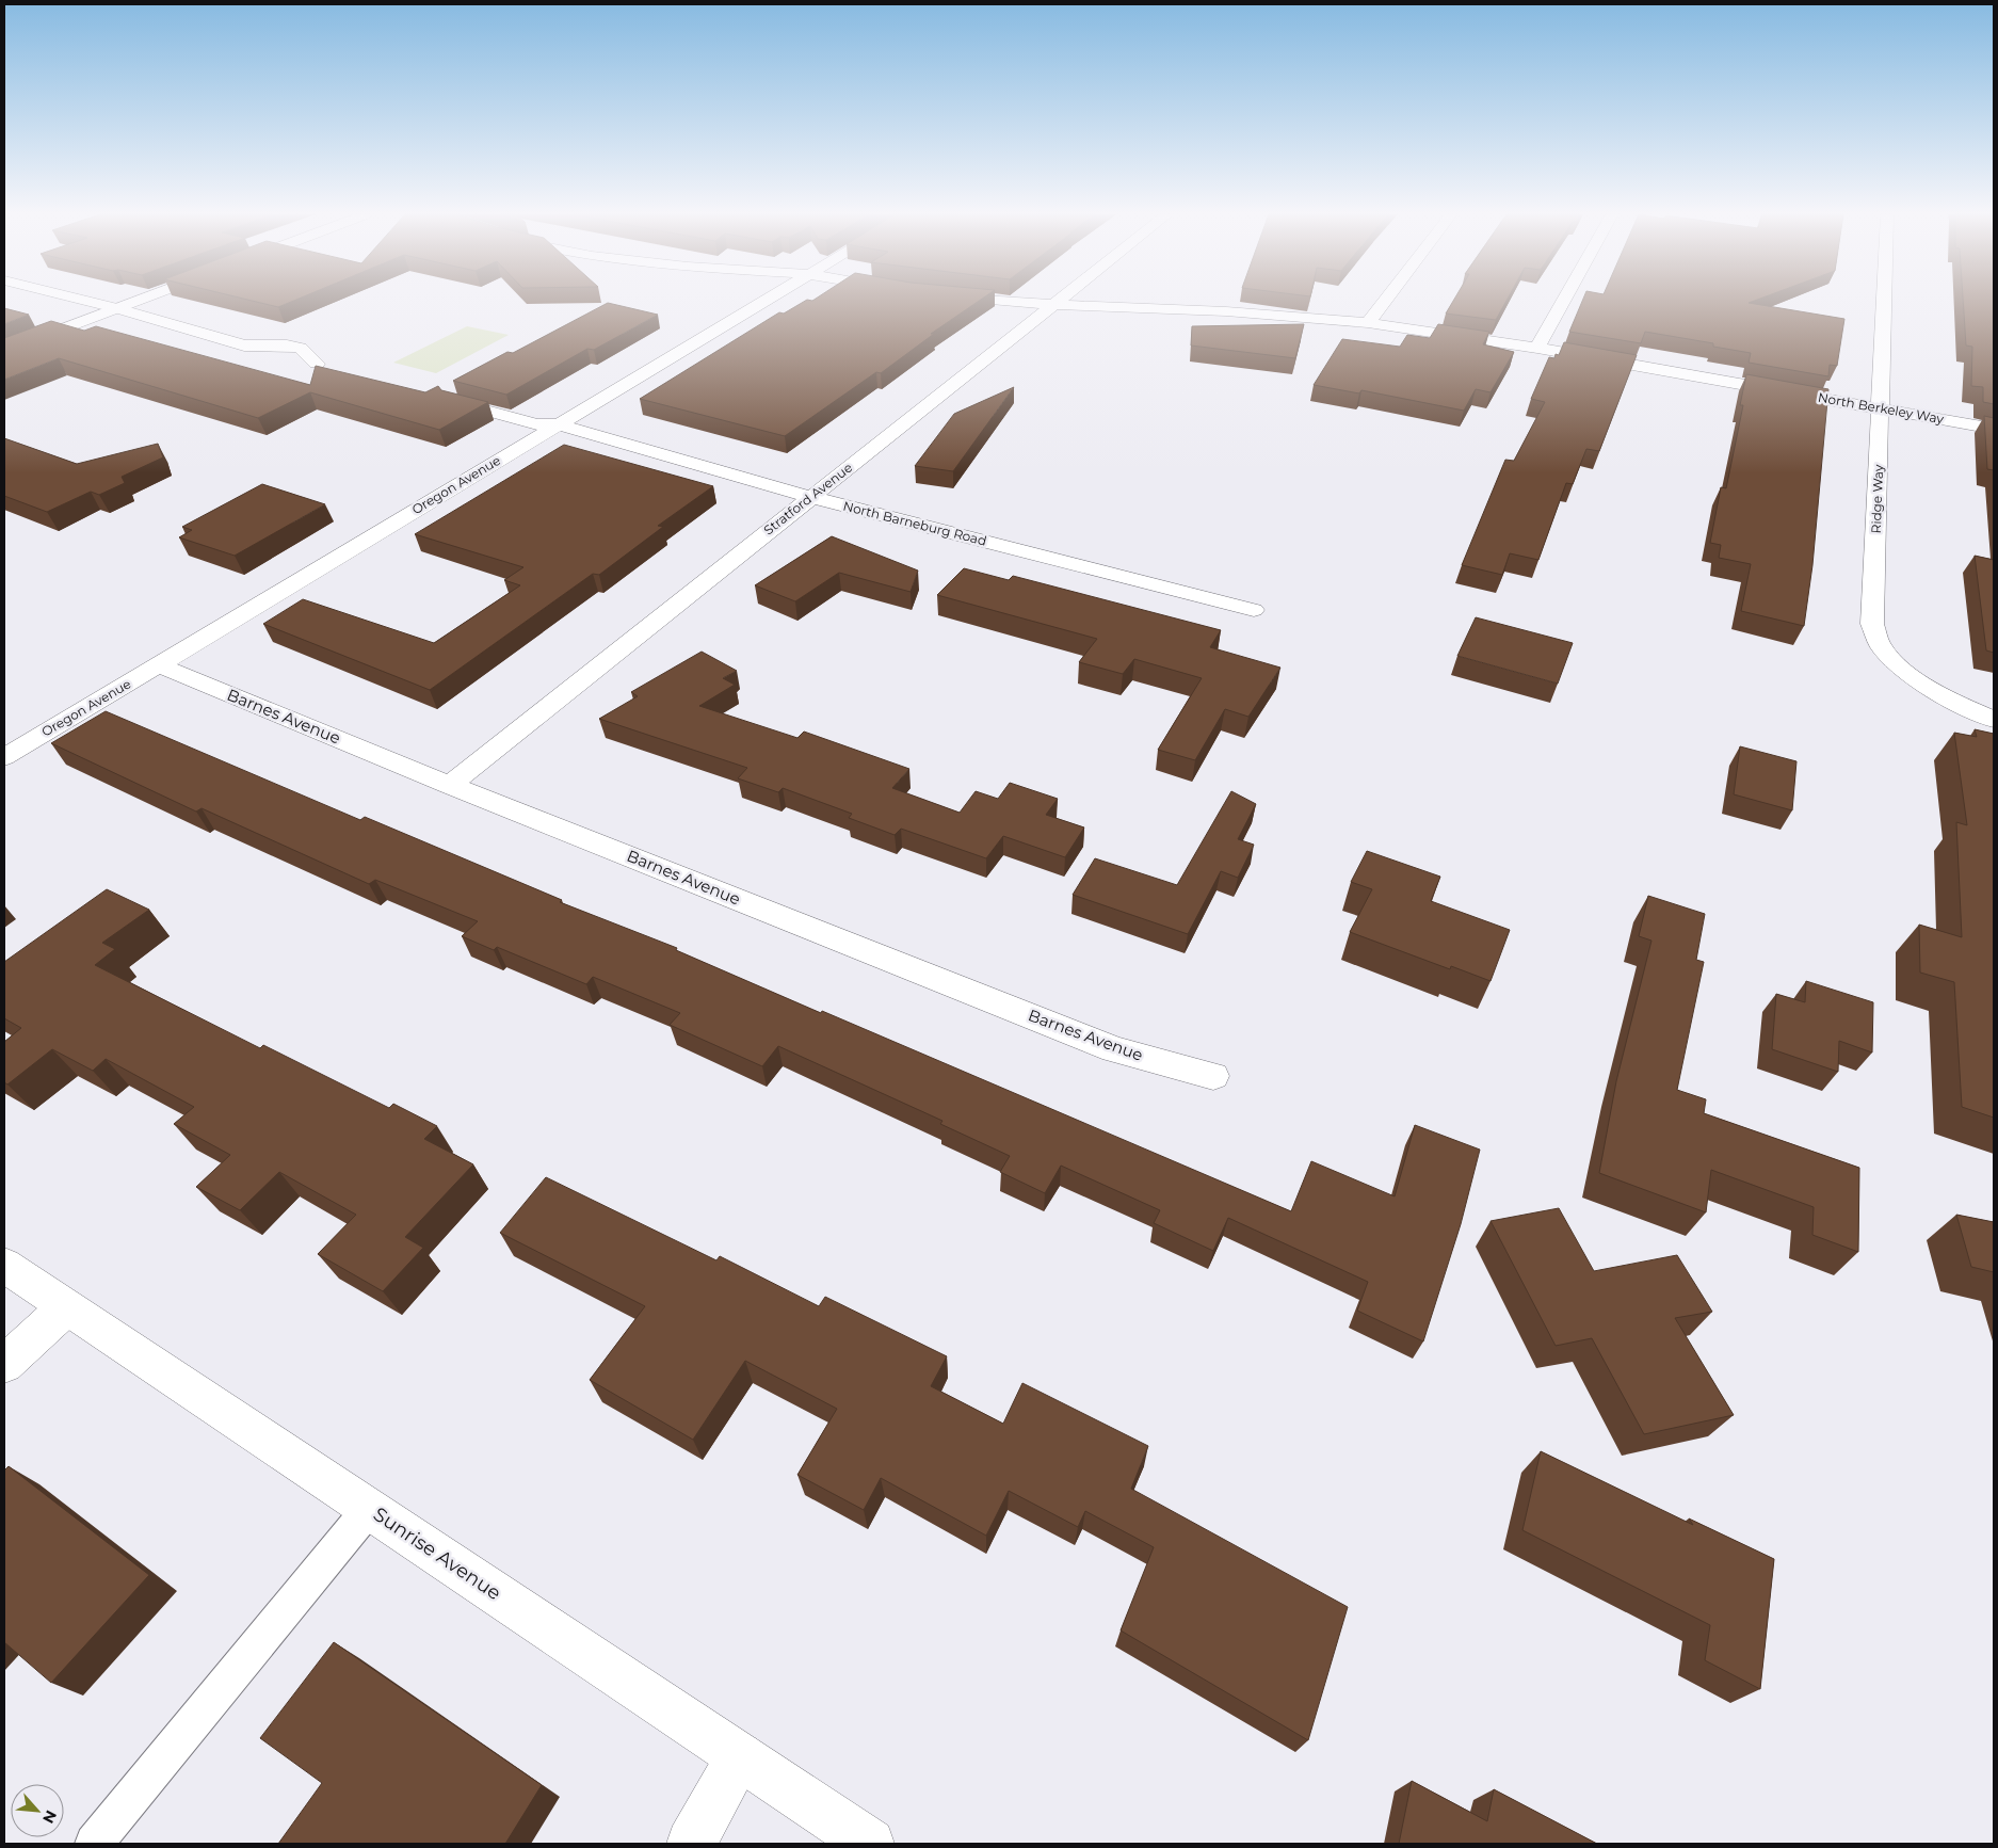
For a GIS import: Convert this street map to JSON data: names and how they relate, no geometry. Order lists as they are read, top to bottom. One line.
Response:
{"streets":{"street":["North Berkeley Way","Oregon Avenue","Stratford Avenue","Ridge Way","North Barneburg Road","Barnes Avenue","Sunrise Avenue"]},"crossings":[["North Berkeley Way","Stratford Avenue"],["North Berkeley Way","Ridge Way"],["Oregon Avenue","North Barneburg Road"],["Oregon Avenue","Barnes Avenue"],["Stratford Avenue","North Barneburg Road"],["Stratford Avenue","Barnes Avenue"]],"north":"bottom right"}
